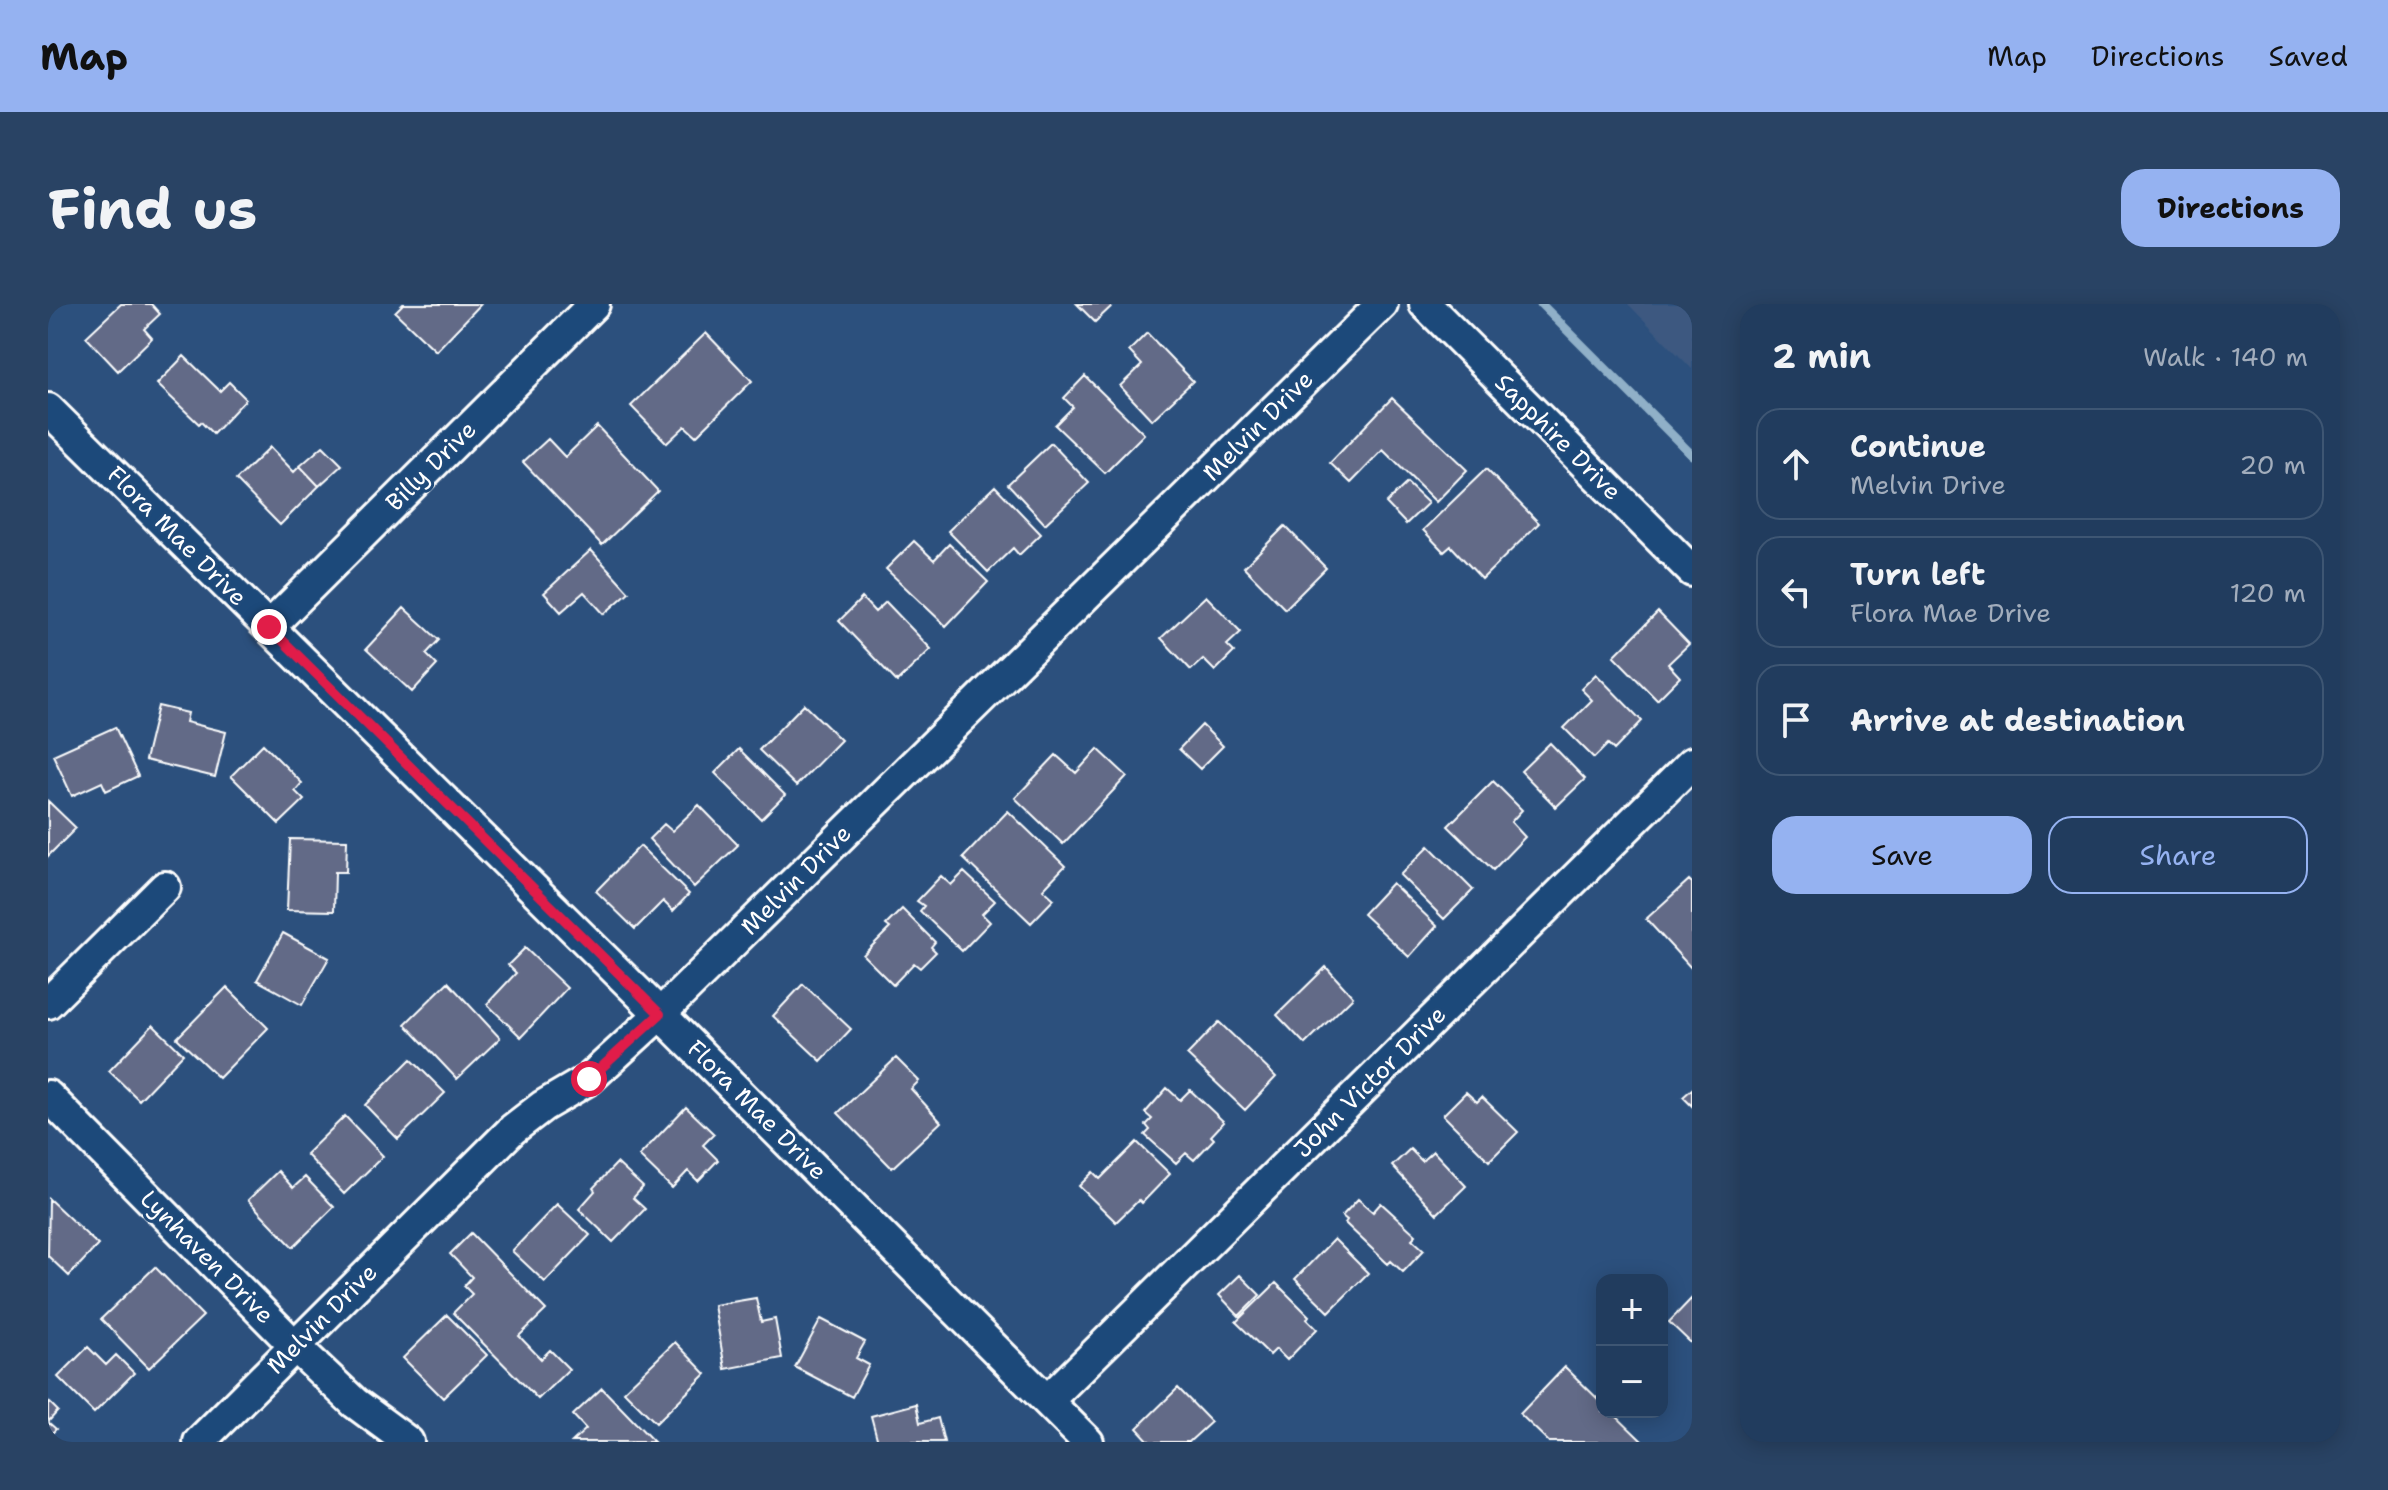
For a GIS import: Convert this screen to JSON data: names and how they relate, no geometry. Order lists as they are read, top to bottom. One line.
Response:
{"streets":{"street":["Melvin Drive","Sapphire Drive","Billy Drive","Flora Mae Drive","John Victor Drive","Lynhaven Drive"]},"crossings":[["Melvin Drive","Flora Mae Drive"],["Melvin Drive","Lynhaven Drive"],["Billy Drive","Flora Mae Drive"],["Flora Mae Drive","John Victor Drive"]],"page":{"header":"Map","nav":["Map","Directions","Saved"],"buttons":["Directions",["Save","Share"]],"title":"Find us","heading":["2 min","Walk · 140 m"],"list":[["Continue","Melvin Drive","20 m"],["Turn left","Flora Mae Drive","120 m"],"Arrive at destination"],"map_buttons":["+","−"]}}
